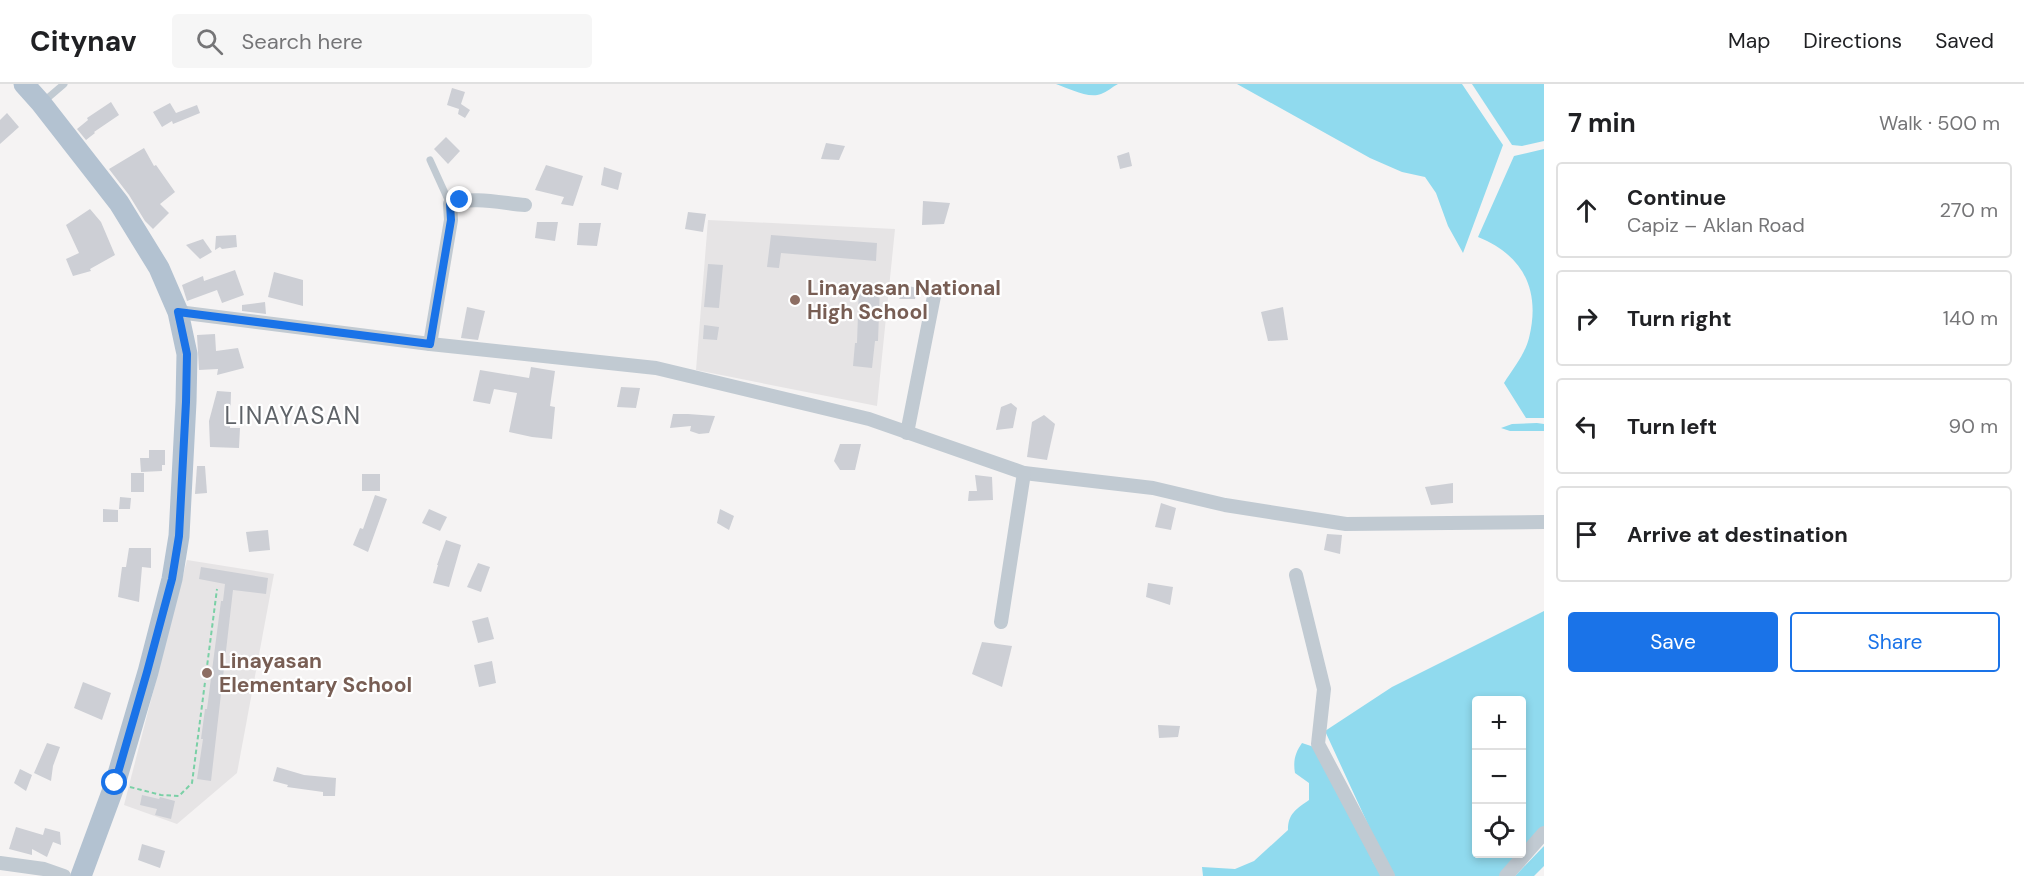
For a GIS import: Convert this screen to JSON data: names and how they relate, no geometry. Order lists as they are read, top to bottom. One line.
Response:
{"districts":["LINAYASAN"],"places":["Linayasan National High School","Linayasan Elementary School"],"page":{"header":"Citynav","search":"Search here","nav":["Map","Directions","Saved"],"heading":["7 min","Walk · 500 m"],"list":[["Continue","Capiz – Aklan Road","270 m"],["Turn right","140 m"],["Turn left","90 m"],"Arrive at destination"],"buttons":["Save","Share"],"map_buttons":["+","−"]}}
